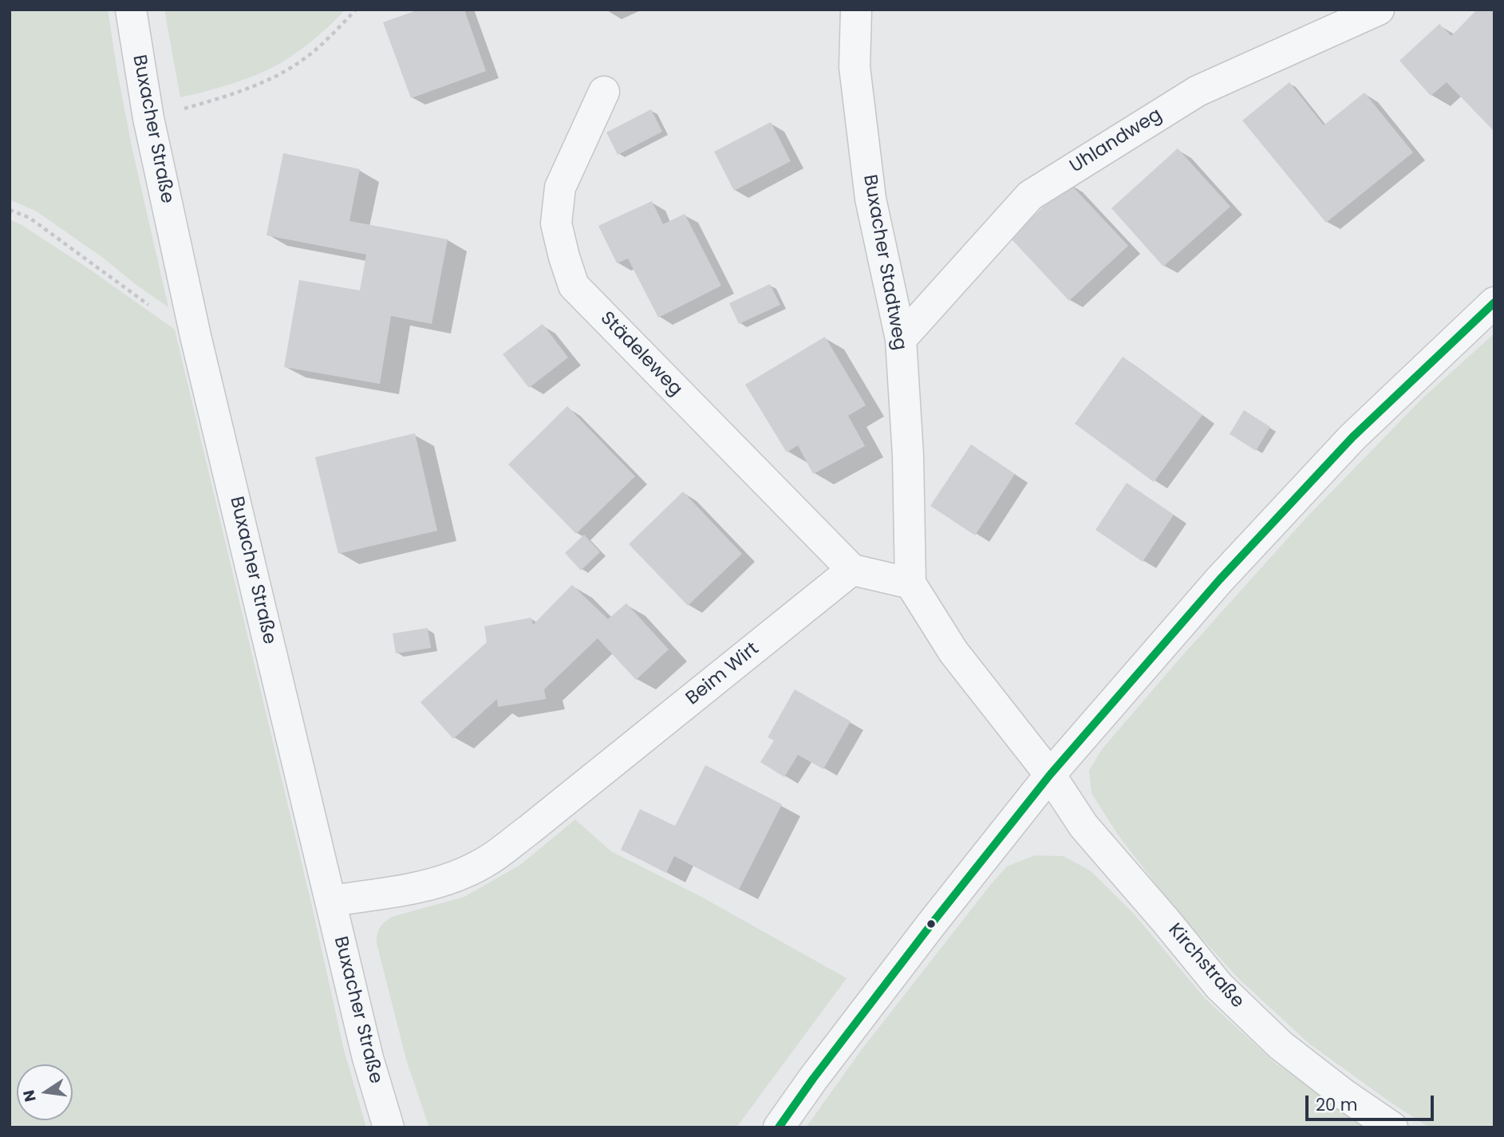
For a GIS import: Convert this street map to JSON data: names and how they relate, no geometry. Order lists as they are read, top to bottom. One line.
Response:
{"streets":{"street":["Buxacher Straße","Uhlandweg","Buxacher Stadtweg","Städeleweg","Beim Wirt","Kirchstraße"]},"crossings":[["Buxacher Straße","Beim Wirt"],["Uhlandweg","Buxacher Stadtweg"],["Städeleweg","Beim Wirt"]],"scale_bar":"20 m","north":"left"}
